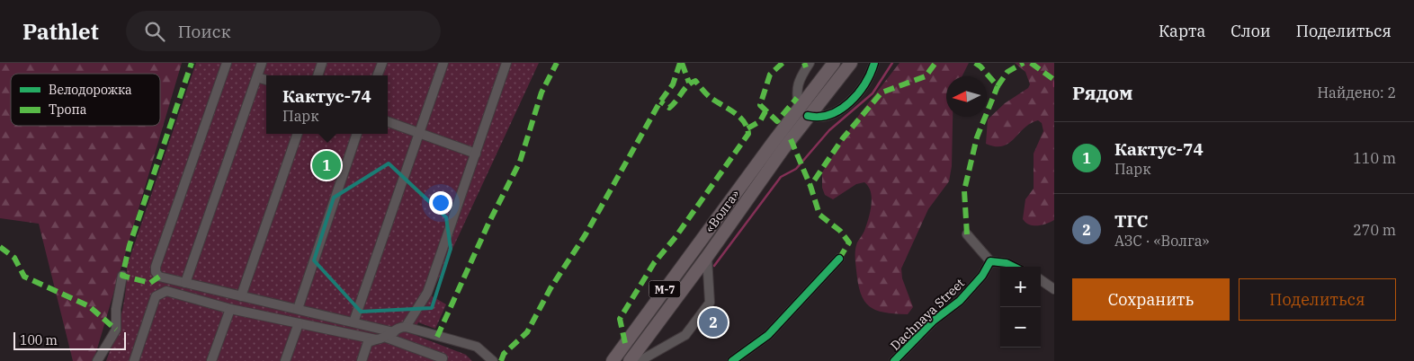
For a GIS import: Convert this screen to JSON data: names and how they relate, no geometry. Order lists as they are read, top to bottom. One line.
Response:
{"streets":{"highway":["«Волга»","М-7"],"street":["Dachnaya Street"]},"legend":["Велодорожка","Тропа"],"scale_bar":"100 m","north":"left","page":{"header":"Pathlet","search":"Поиск","nav":["Карта","Слои","Поделиться"],"heading":["Рядом","Найдено: 2"],"popup":["Кактус-74","Парк"],"list":[{"mark":"1","name":"Кактус-74","note":"Парк","value":"110 m"},{"mark":"2","name":"ТГС","note":"АЗС · «Волга»","value":"270 m"}],"pins":["1","2"],"buttons":["Сохранить","Поделиться"],"map_buttons":["+","−"],"scale":"100 m"}}
